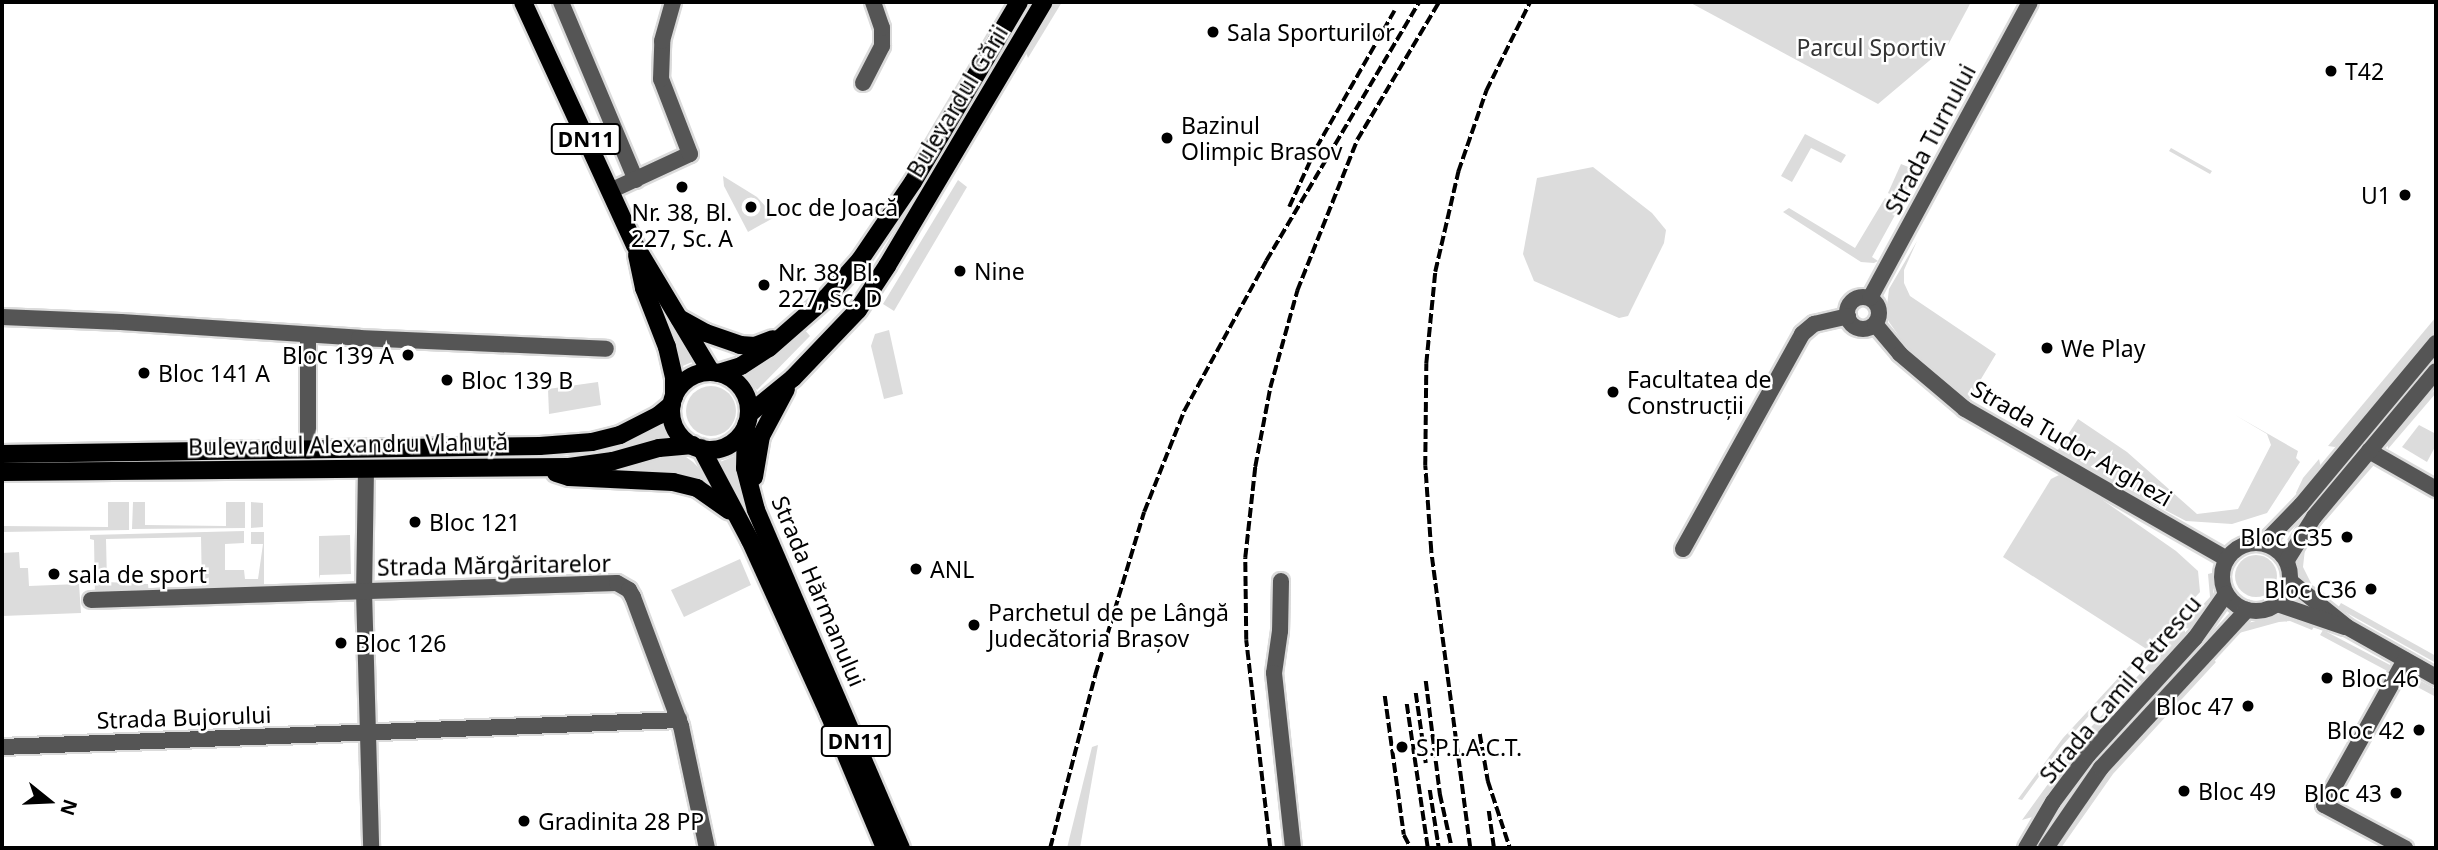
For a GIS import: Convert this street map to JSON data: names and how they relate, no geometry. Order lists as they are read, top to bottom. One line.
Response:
{"streets":{"main road":["Bulevardul Gării","DN11","Bulevardul Alexandru Vlahuță","Strada Hărmanului"],"street":["Strada Turnului","Strada Tudor Arghezi","Strada Mărgăritarelor","Strada Camil Petrescu","Strada Bujorului"]},"crossings":[["Bulevardul Gării","DN11"],["Bulevardul Gării","Bulevardul Alexandru Vlahuță"],["Bulevardul Gării","Strada Hărmanului"],["DN11","Bulevardul Alexandru Vlahuță"],["DN11","Strada Hărmanului"],["Strada Turnului","Strada Tudor Arghezi"],["Strada Tudor Arghezi","Strada Camil Petrescu"],["Bulevardul Alexandru Vlahuță","Strada Mărgăritarelor"],["Bulevardul Alexandru Vlahuță","Strada Hărmanului"],["Strada Mărgăritarelor","Strada Bujorului"]],"parks":["Parcul Sportiv"],"places":["Sala Sporturilor","T42","Bazinul Olimpic Brasov","Nr. 38, Bl. 227, Sc. A","U1","Loc de Joacă","Nine","Nr. 38, Bl. 227, Sc. D","We Play","Bloc 139 A","Bloc 141 A","Bloc 139 B","Facultatea de Construcții","Bloc 121","Bloc C35","ANL","sala de sport","Bloc C36","Parchetul de pe Lângă Judecătoria Brașov","Bloc 126","Bloc 46","Bloc 47","Bloc 42","S.P.I.A.C.T.","Bloc 49","Bloc 43","Gradinita 28 PP"],"north":"right"}
